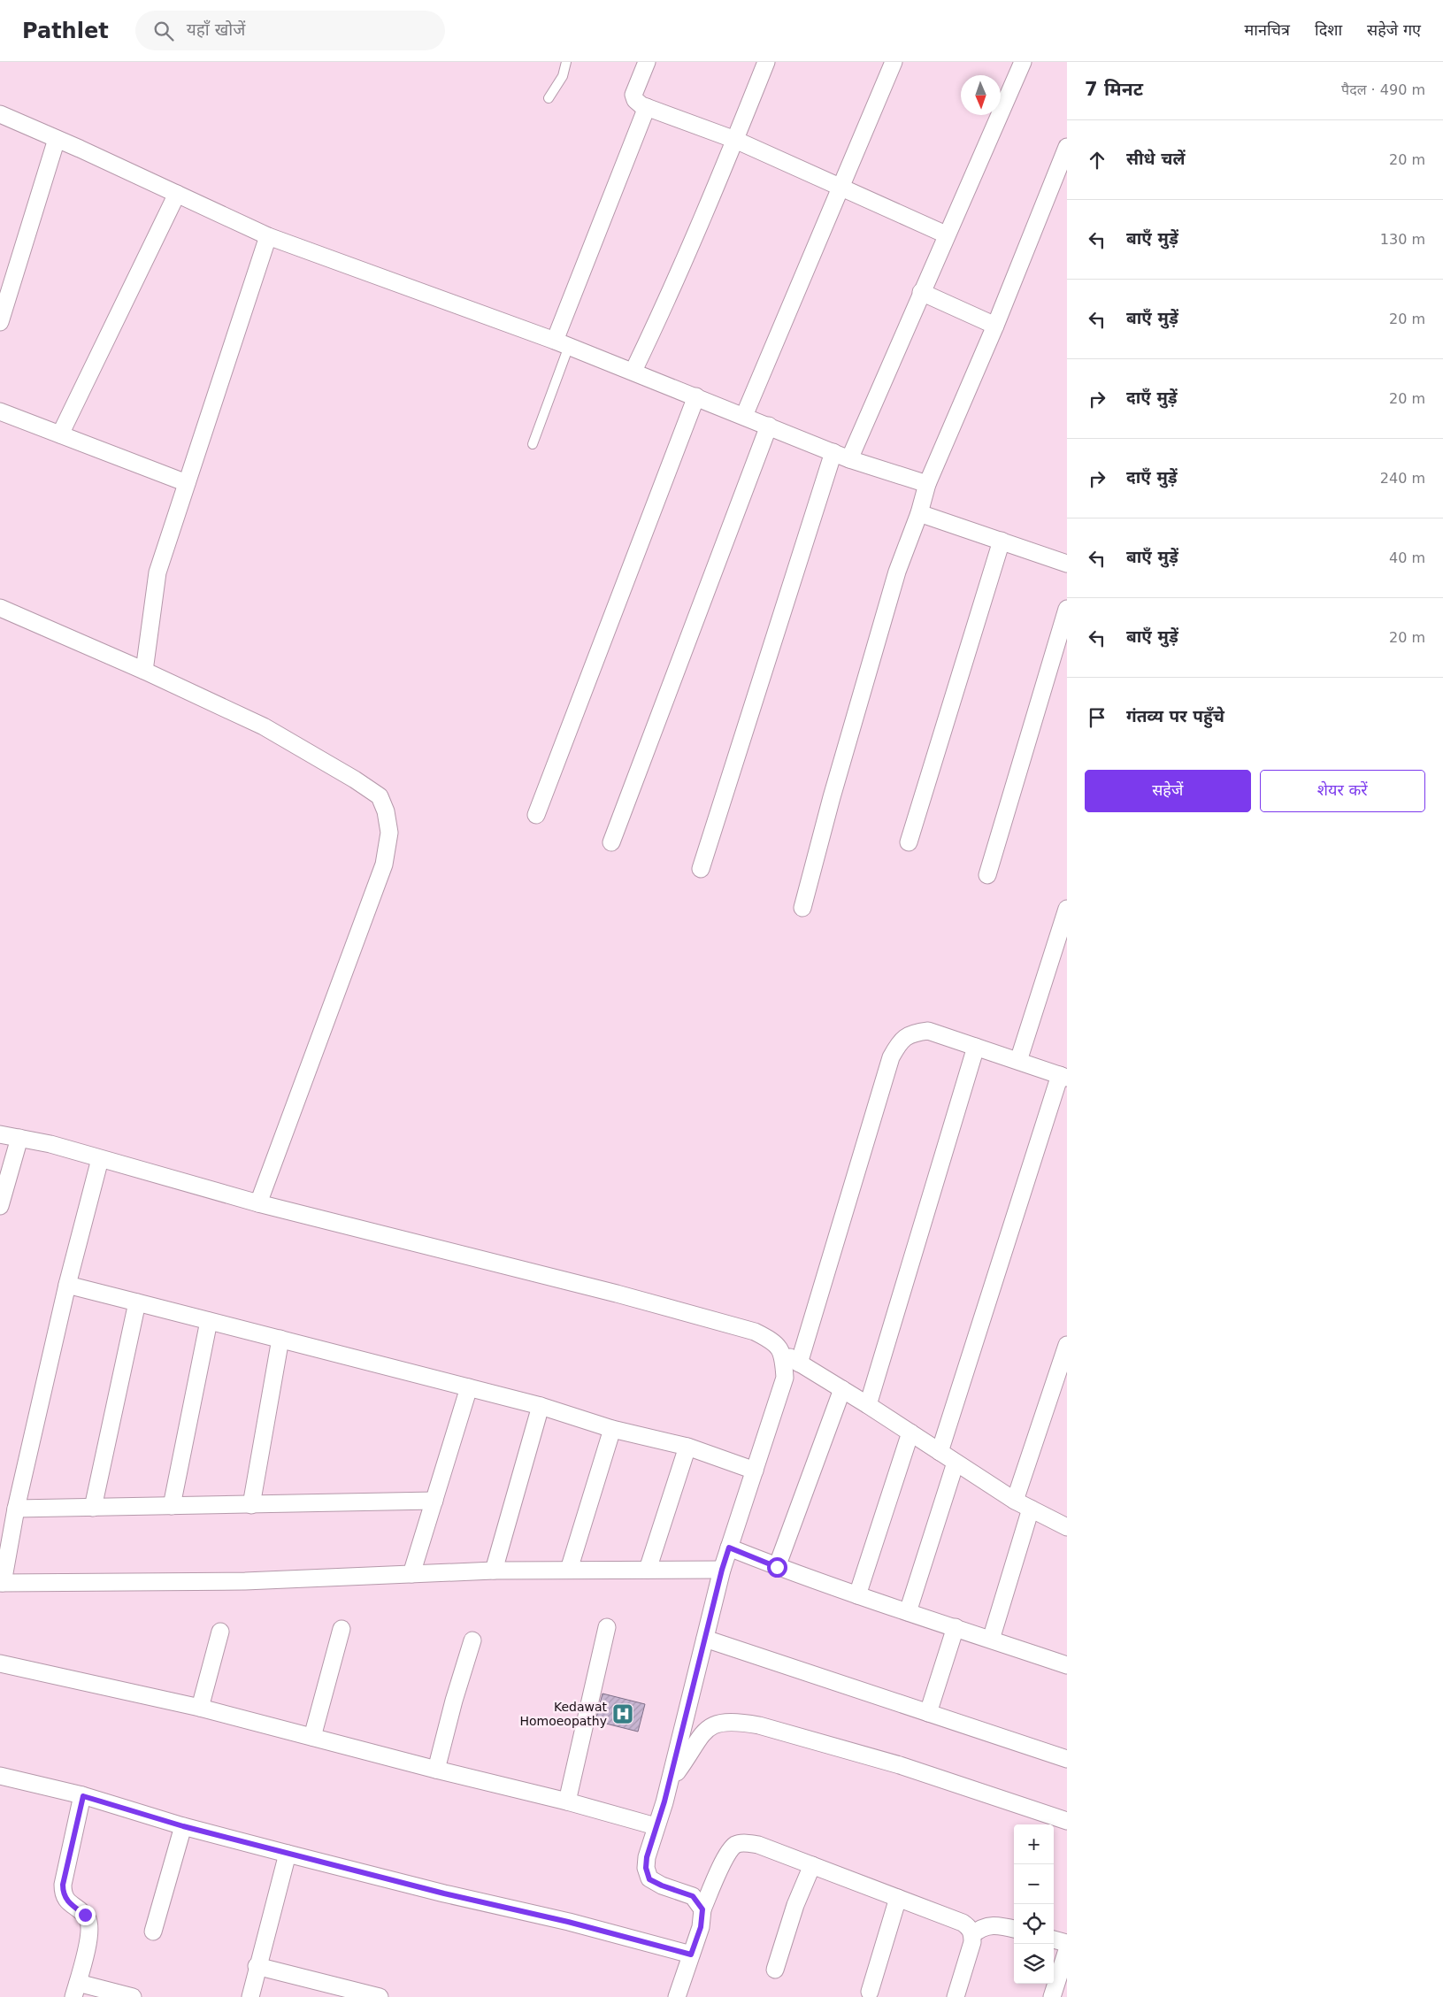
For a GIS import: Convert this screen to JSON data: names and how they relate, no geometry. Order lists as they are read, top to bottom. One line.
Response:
{"places":{"hospital":["Kedawat Homoeopathy"]},"north":"bottom","page":{"header":"Pathlet","search":"यहाँ खोजें","nav":["मानचित्र","दिशा","सहेजे गए"],"heading":["7 मिनट","पैदल · 490 m"],"list":[["सीधे चलें","20 m"],["बाएँ मुड़ें","130 m"],["बाएँ मुड़ें","20 m"],["दाएँ मुड़ें","20 m"],["दाएँ मुड़ें","240 m"],["बाएँ मुड़ें","40 m"],["बाएँ मुड़ें","20 m"],"गंतव्य पर पहुँचे"],"buttons":["सहेजें","शेयर करें"],"map_buttons":["+","−"]}}
